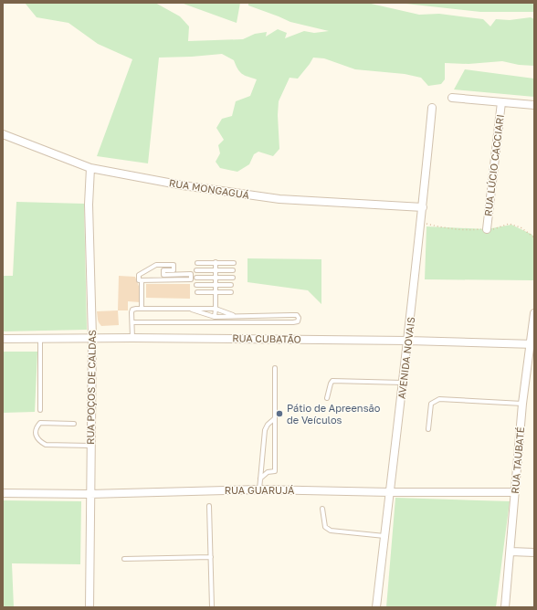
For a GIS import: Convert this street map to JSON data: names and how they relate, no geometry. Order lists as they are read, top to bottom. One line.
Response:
{"streets":{"street":["RUA LÚCIO CACCIARI","RUA MONGAGUÁ","RUA CUBATÃO","AVENIDA NOVAIS","RUA POÇOS DE CALDAS","RUA TAUBATÉ","RUA GUARUJÁ"]},"crossings":[["RUA MONGAGUÁ","AVENIDA NOVAIS"],["RUA MONGAGUÁ","RUA POÇOS DE CALDAS"],["RUA CUBATÃO","AVENIDA NOVAIS"],["RUA CUBATÃO","RUA POÇOS DE CALDAS"],["RUA CUBATÃO","RUA TAUBATÉ"],["AVENIDA NOVAIS","RUA GUARUJÁ"],["RUA POÇOS DE CALDAS","RUA GUARUJÁ"],["RUA TAUBATÉ","RUA GUARUJÁ"]],"places":["Pátio de Apreensão de Veículos"]}
